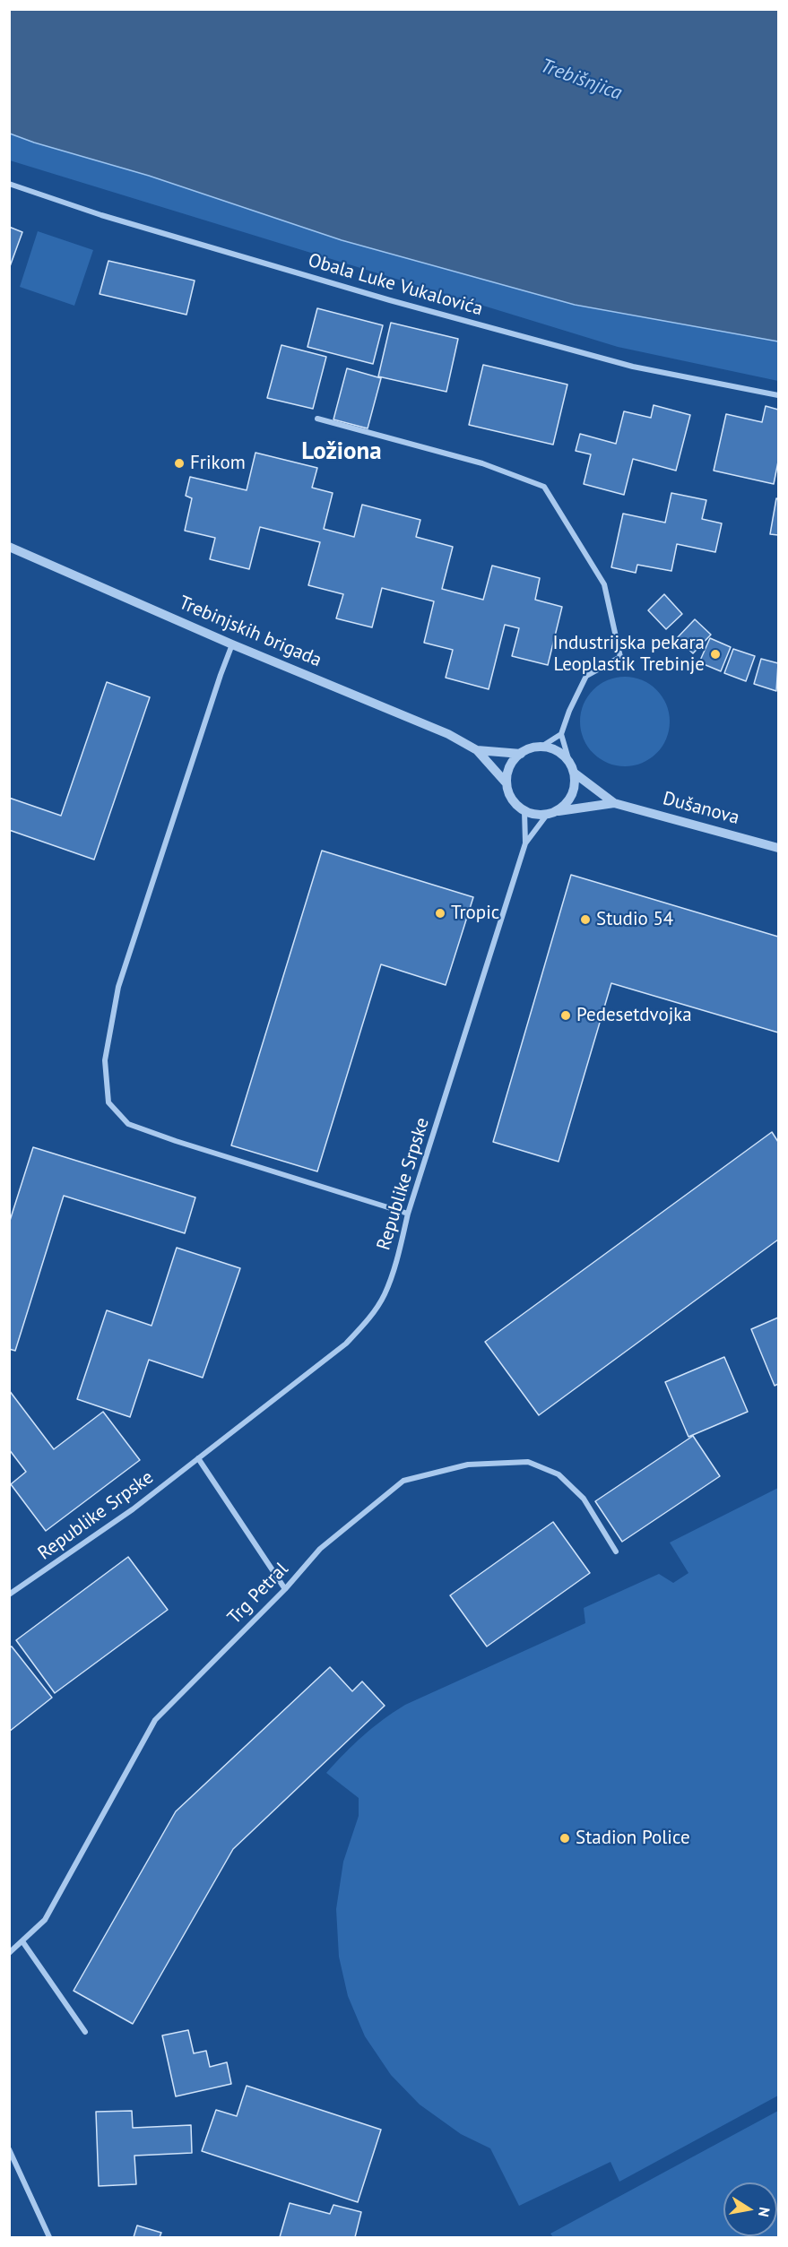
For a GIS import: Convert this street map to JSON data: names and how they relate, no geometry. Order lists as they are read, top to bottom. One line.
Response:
{"streets":{"street":["Obala Luke Vukalovića","Trebinjskih brigada","Dušanova","Republike Srpske","Trg Petral"]},"districts":["Ložiona"],"water":["Trebišnjica"],"places":["Frikom","Industrijska pekara Leoplastik Trebinje","Tropic","Studio 54","Pedesetdvojka","Stadion Police"],"north":"right"}
